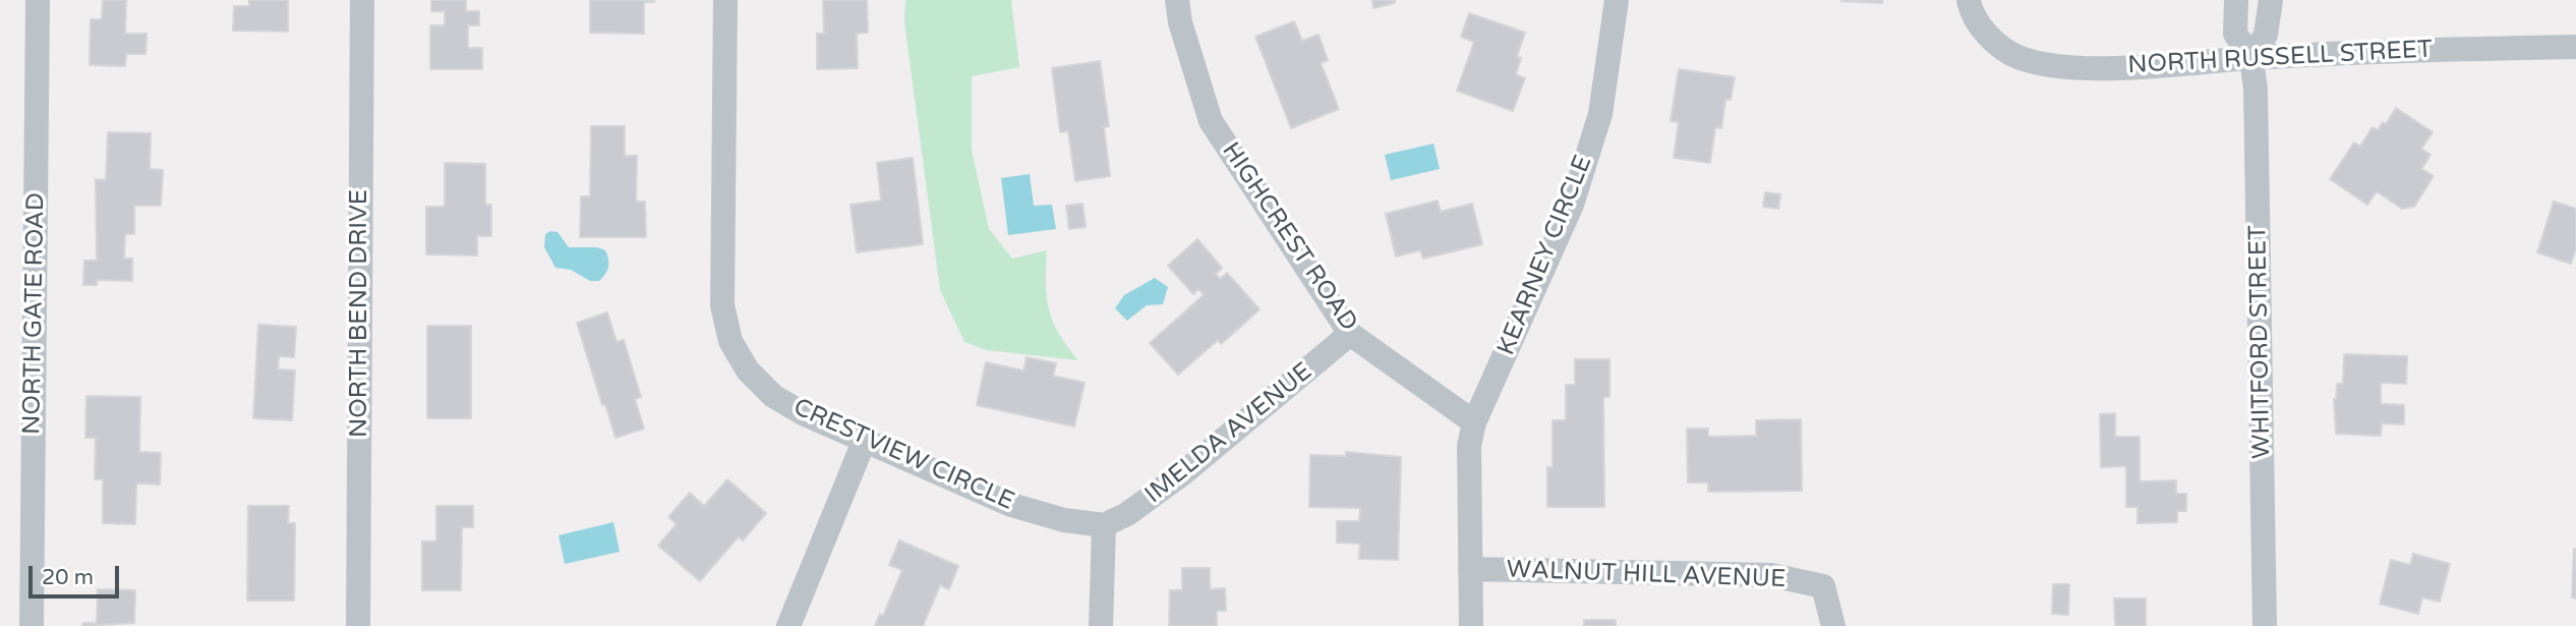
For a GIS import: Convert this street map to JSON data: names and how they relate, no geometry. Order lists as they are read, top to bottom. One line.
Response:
{"streets":{"street":["NORTH RUSSELL STREET","HIGHCREST ROAD","KEARNEY CIRCLE","NORTH GATE ROAD","NORTH BEND DRIVE","WHITFORD STREET","IMELDA AVENUE","CRESTVIEW CIRCLE","WALNUT HILL AVENUE"]},"crossings":[["NORTH RUSSELL STREET","WHITFORD STREET"],["HIGHCREST ROAD","KEARNEY CIRCLE"],["HIGHCREST ROAD","IMELDA AVENUE"],["KEARNEY CIRCLE","WALNUT HILL AVENUE"],["IMELDA AVENUE","CRESTVIEW CIRCLE"]],"scale_bar":"20 m"}
